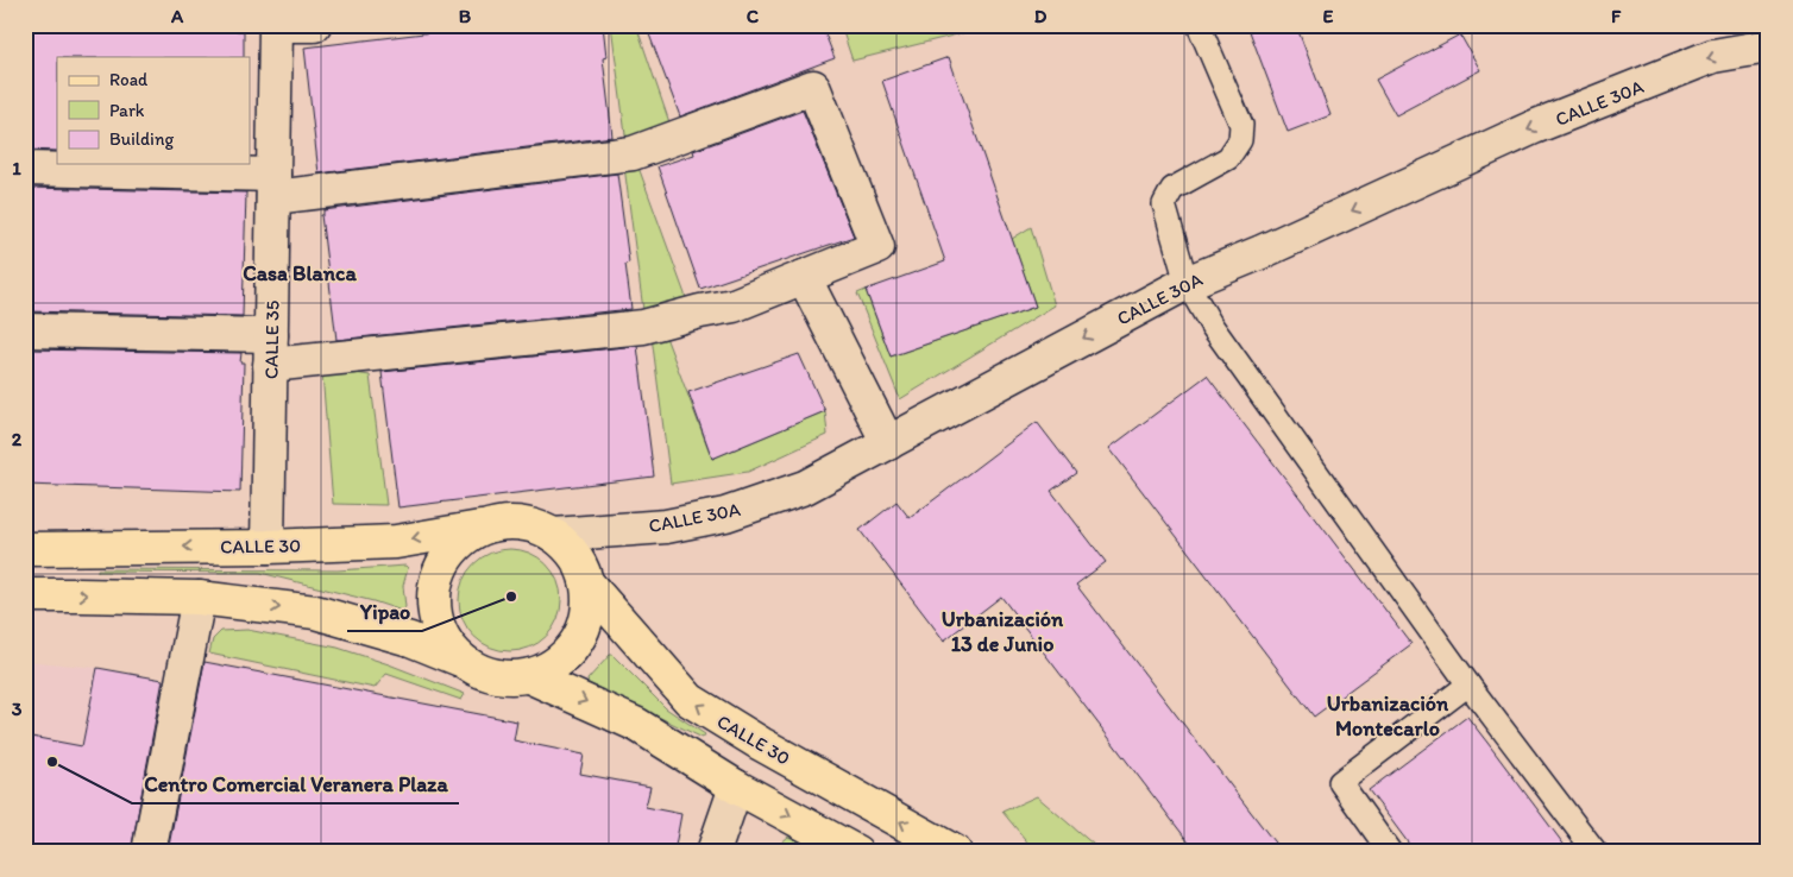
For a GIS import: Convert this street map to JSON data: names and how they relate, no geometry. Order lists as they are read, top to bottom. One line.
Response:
{"streets":{"main road":["CALLE 30"],"street":["CALLE 30A","CALLE 35"]},"crossings":[["CALLE 30A","CALLE 30"],["CALLE 35","CALLE 30"]],"one_way":["CALLE 30A"],"districts":["Casa Blanca","Urbanización 13 de Junio","Urbanización Montecarlo"],"places":["Yipao","Centro Comercial Veranera Plaza"],"legend":["Road","Park","Building"],"grid":{"columns":["A","B","C","D","E","F"],"rows":["1","2","3"]}}
